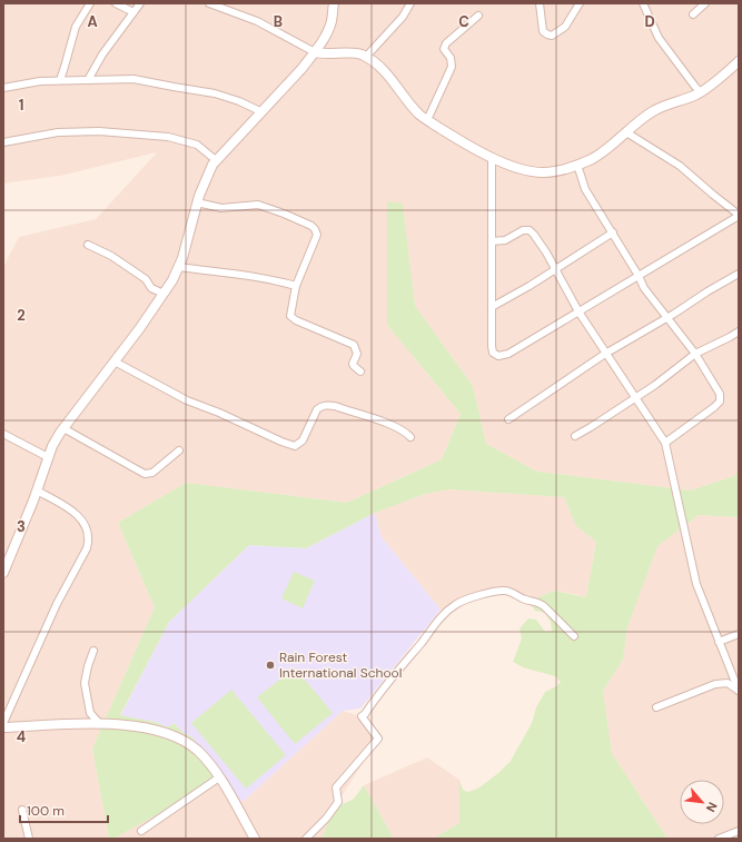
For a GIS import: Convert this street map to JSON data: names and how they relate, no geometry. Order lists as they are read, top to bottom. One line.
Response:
{"places":["Rain Forest International School"],"scale_bar":"100 m","north":"bottom right","grid":{"columns":["A","B","C","D"],"rows":["1","2","3","4"]}}
